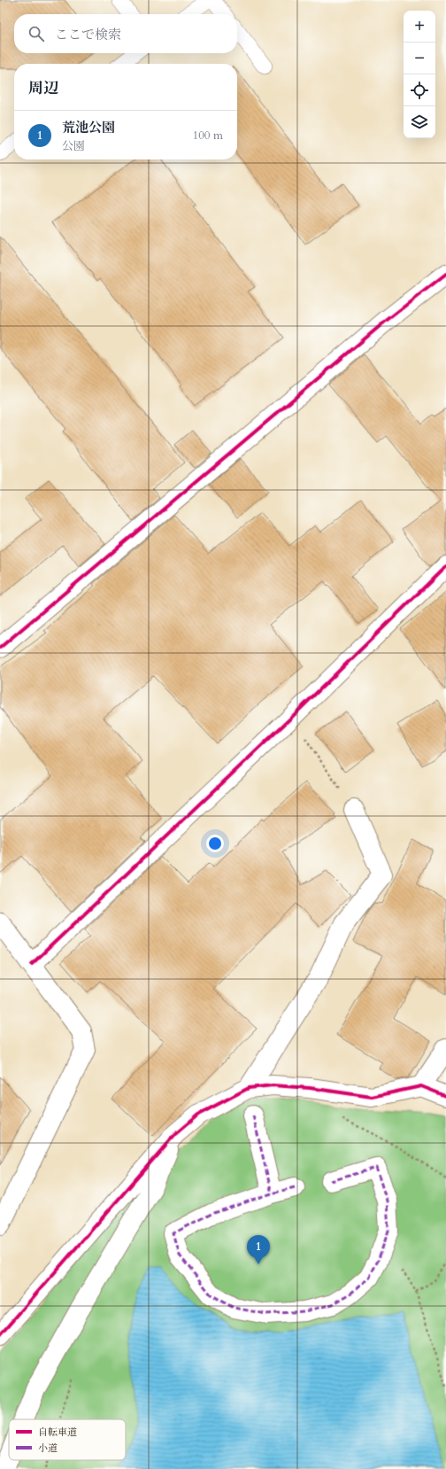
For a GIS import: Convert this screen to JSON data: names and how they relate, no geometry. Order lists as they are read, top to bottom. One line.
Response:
{"legend":["自転車道","小道"],"page":{"map_buttons":["+","−"],"search":"ここで検索","heading":"周辺","list":[{"mark":"1","name":"荒池公園","note":"公園","value":"100 m"}],"pins":"1"}}
